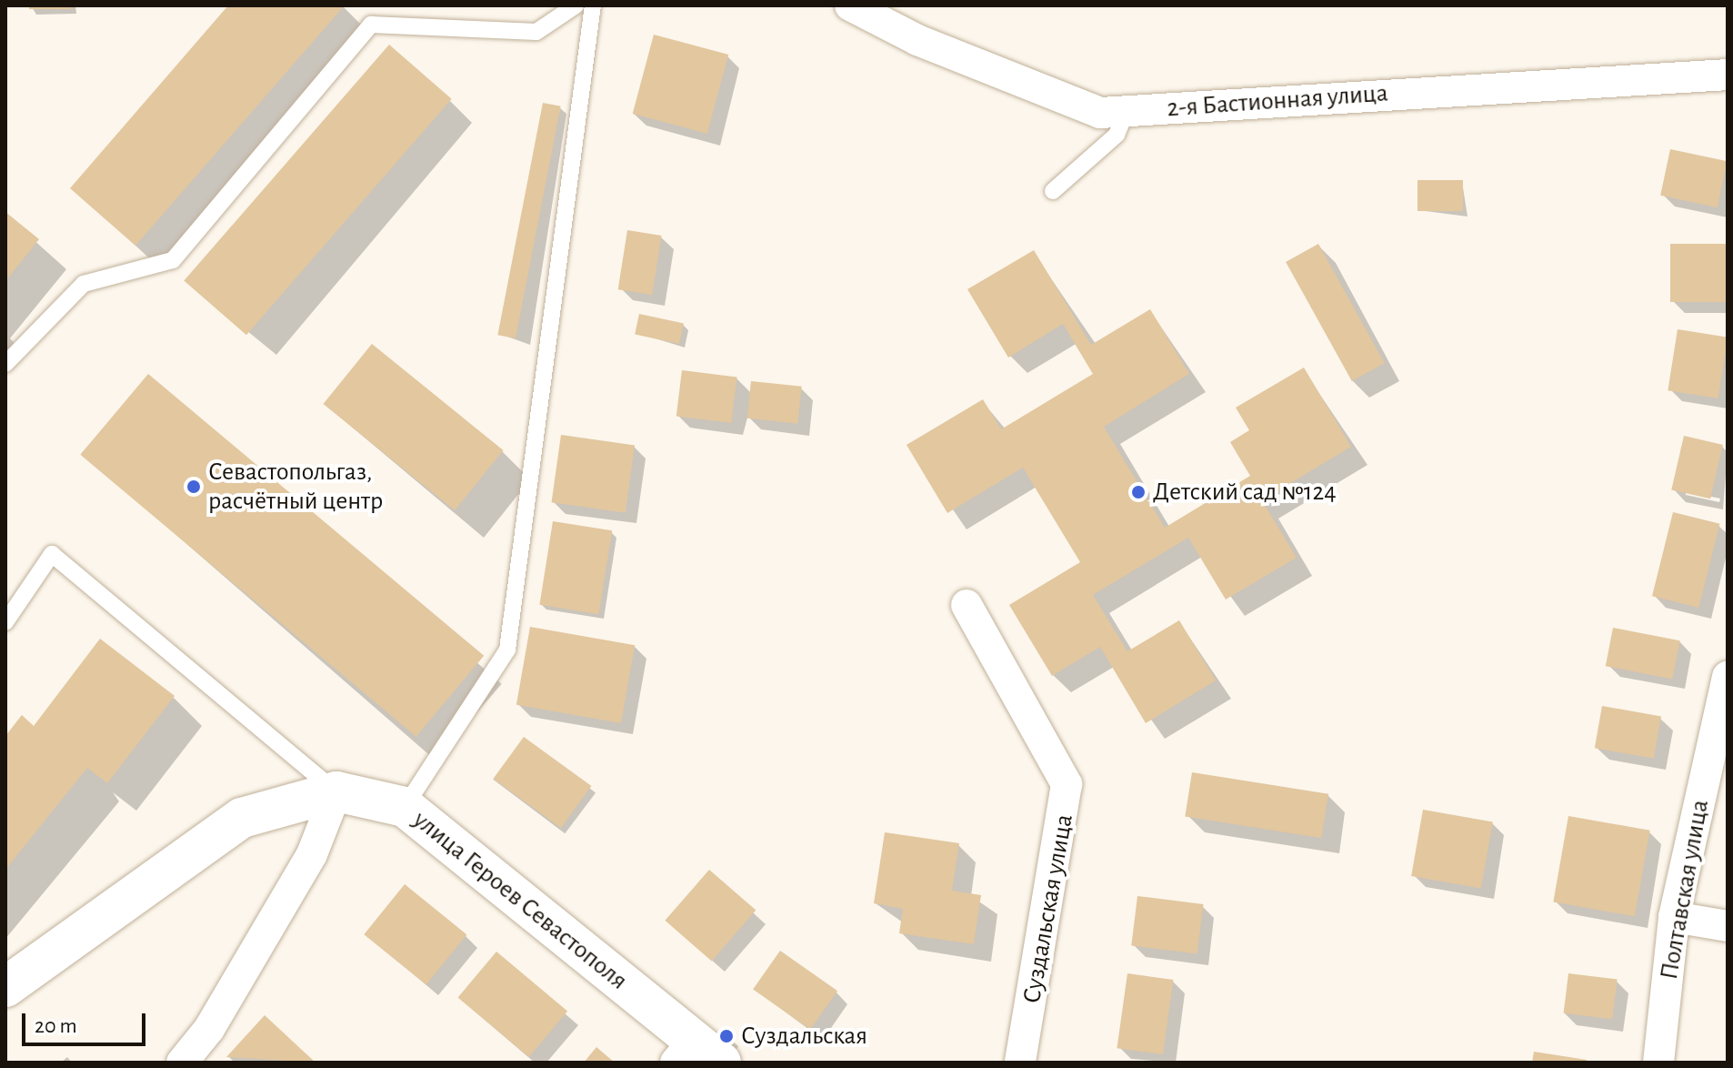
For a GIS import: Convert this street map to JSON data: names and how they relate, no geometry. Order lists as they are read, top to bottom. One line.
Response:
{"streets":{"main road":["улица Героев Севастополя"],"street":["2-я Бастионная улица","Полтавская улица","Суздальская улица"]},"places":["Севастопольгаз, расчётный центр","Детский сад №124","Суздальская"],"scale_bar":"20 m"}
